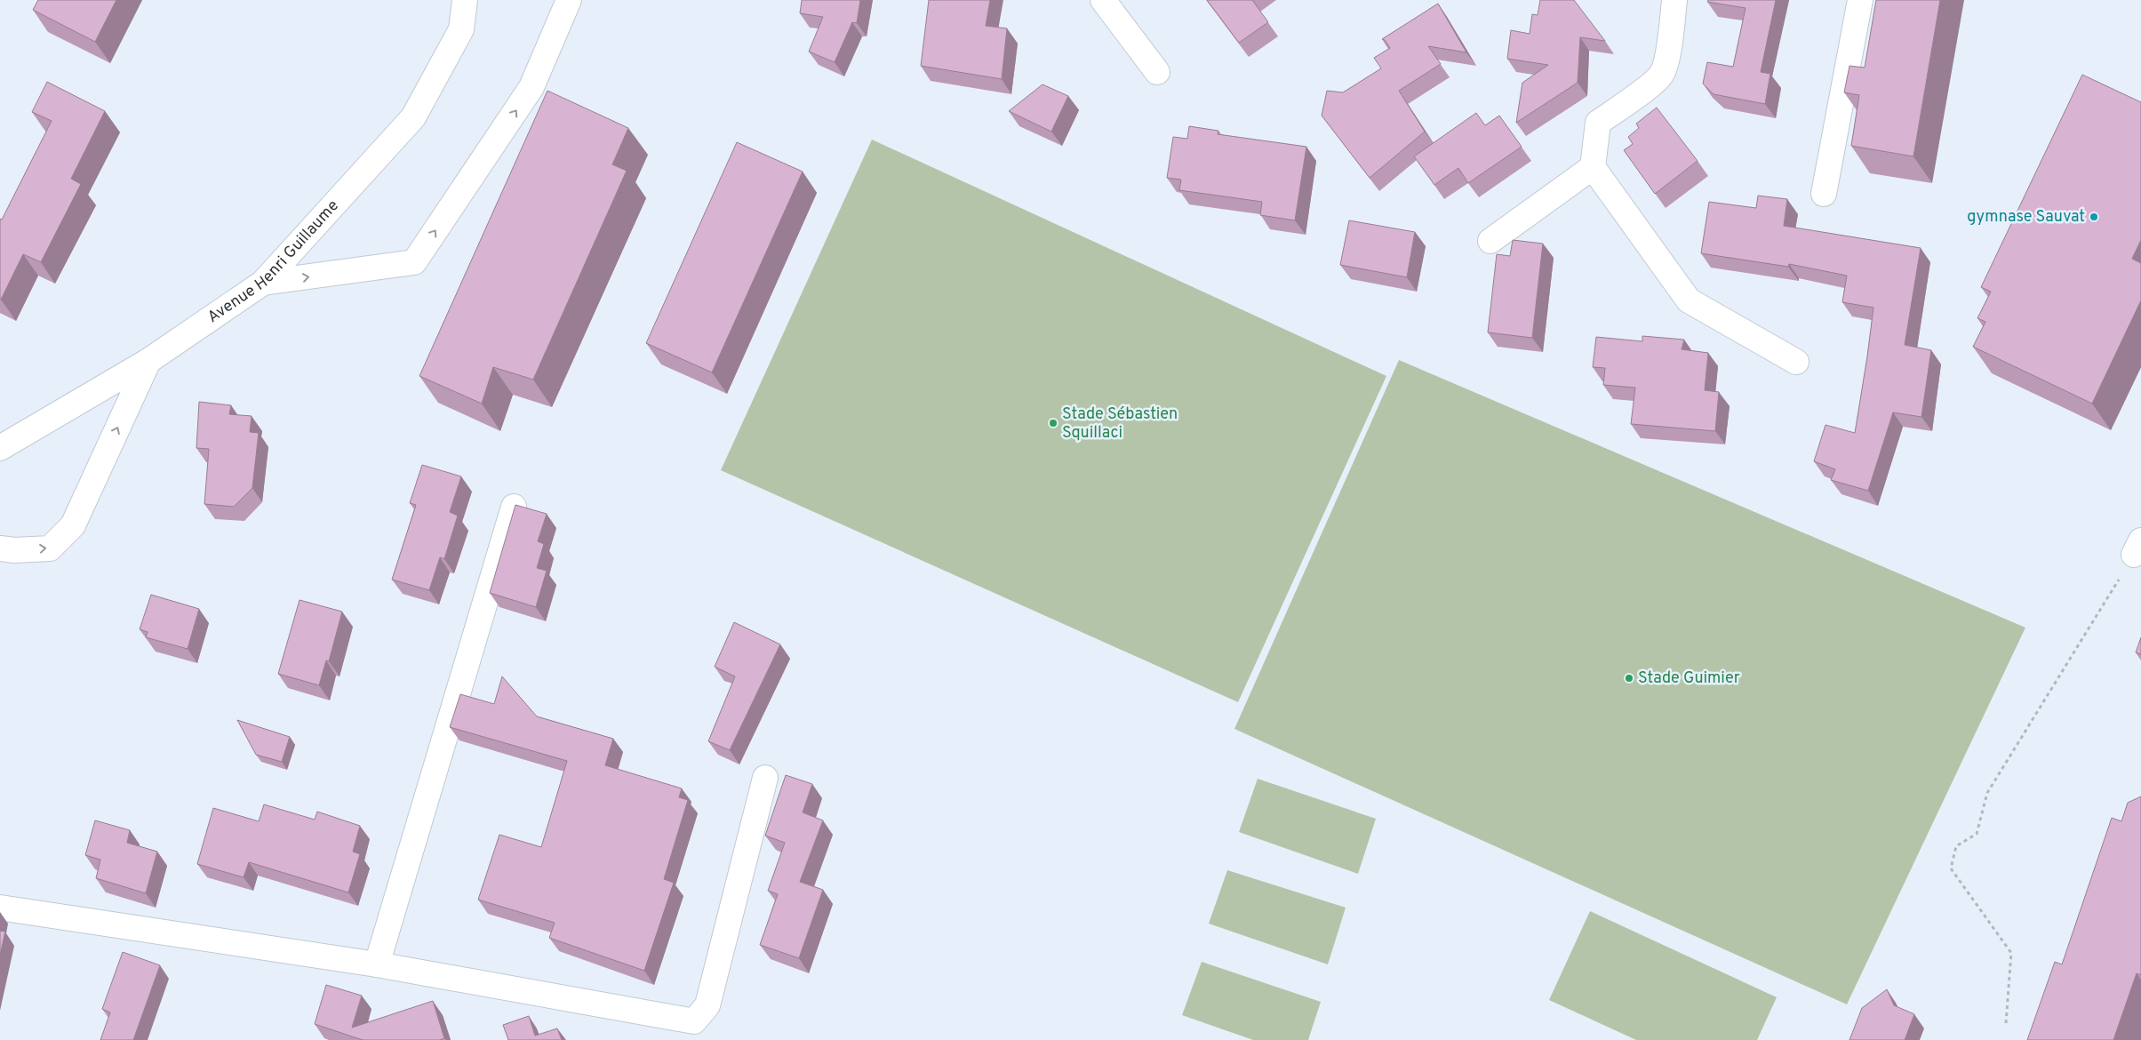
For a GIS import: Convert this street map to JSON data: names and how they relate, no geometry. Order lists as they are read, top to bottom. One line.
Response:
{"streets":{"street":["Avenue Henri Guillaume"]},"places":["gymnase Sauvat","Stade Sébastien Squillaci","Stade Guimier"]}
